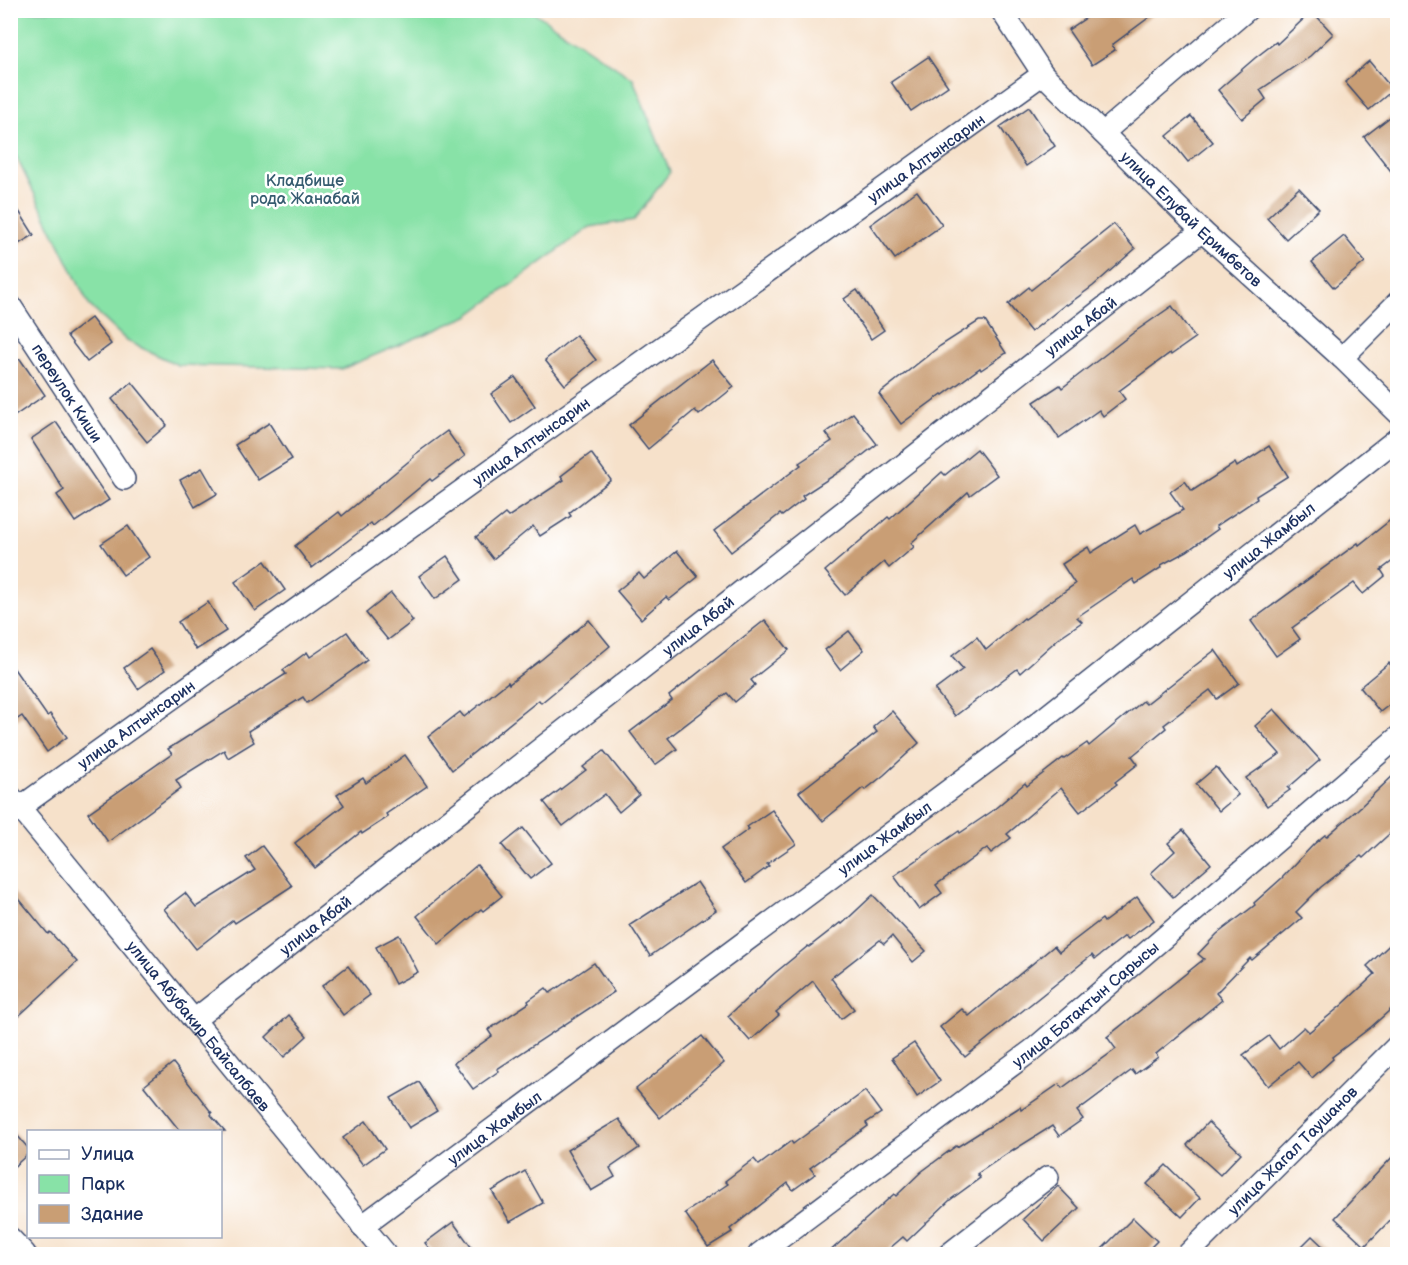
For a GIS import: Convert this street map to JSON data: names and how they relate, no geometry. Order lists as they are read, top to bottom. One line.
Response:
{"streets":{"street":["улица Алтынсарин","улица Елубай Еримбетов","улица Абай","переулок Киши","улица Жамбыл","улица Ботактын Сарысы","улица Абубакир Байсалбаев","улица Жагал Таушанов"]},"crossings":[["улица Алтынсарин","улица Елубай Еримбетов"],["улица Алтынсарин","улица Абубакир Байсалбаев"],["улица Елубай Еримбетов","улица Абай"],["улица Абай","улица Абубакир Байсалбаев"],["улица Жамбыл","улица Абубакир Байсалбаев"]],"parks":["Кладбище рода Жанабай"],"legend":["Улица","Парк","Здание"]}
